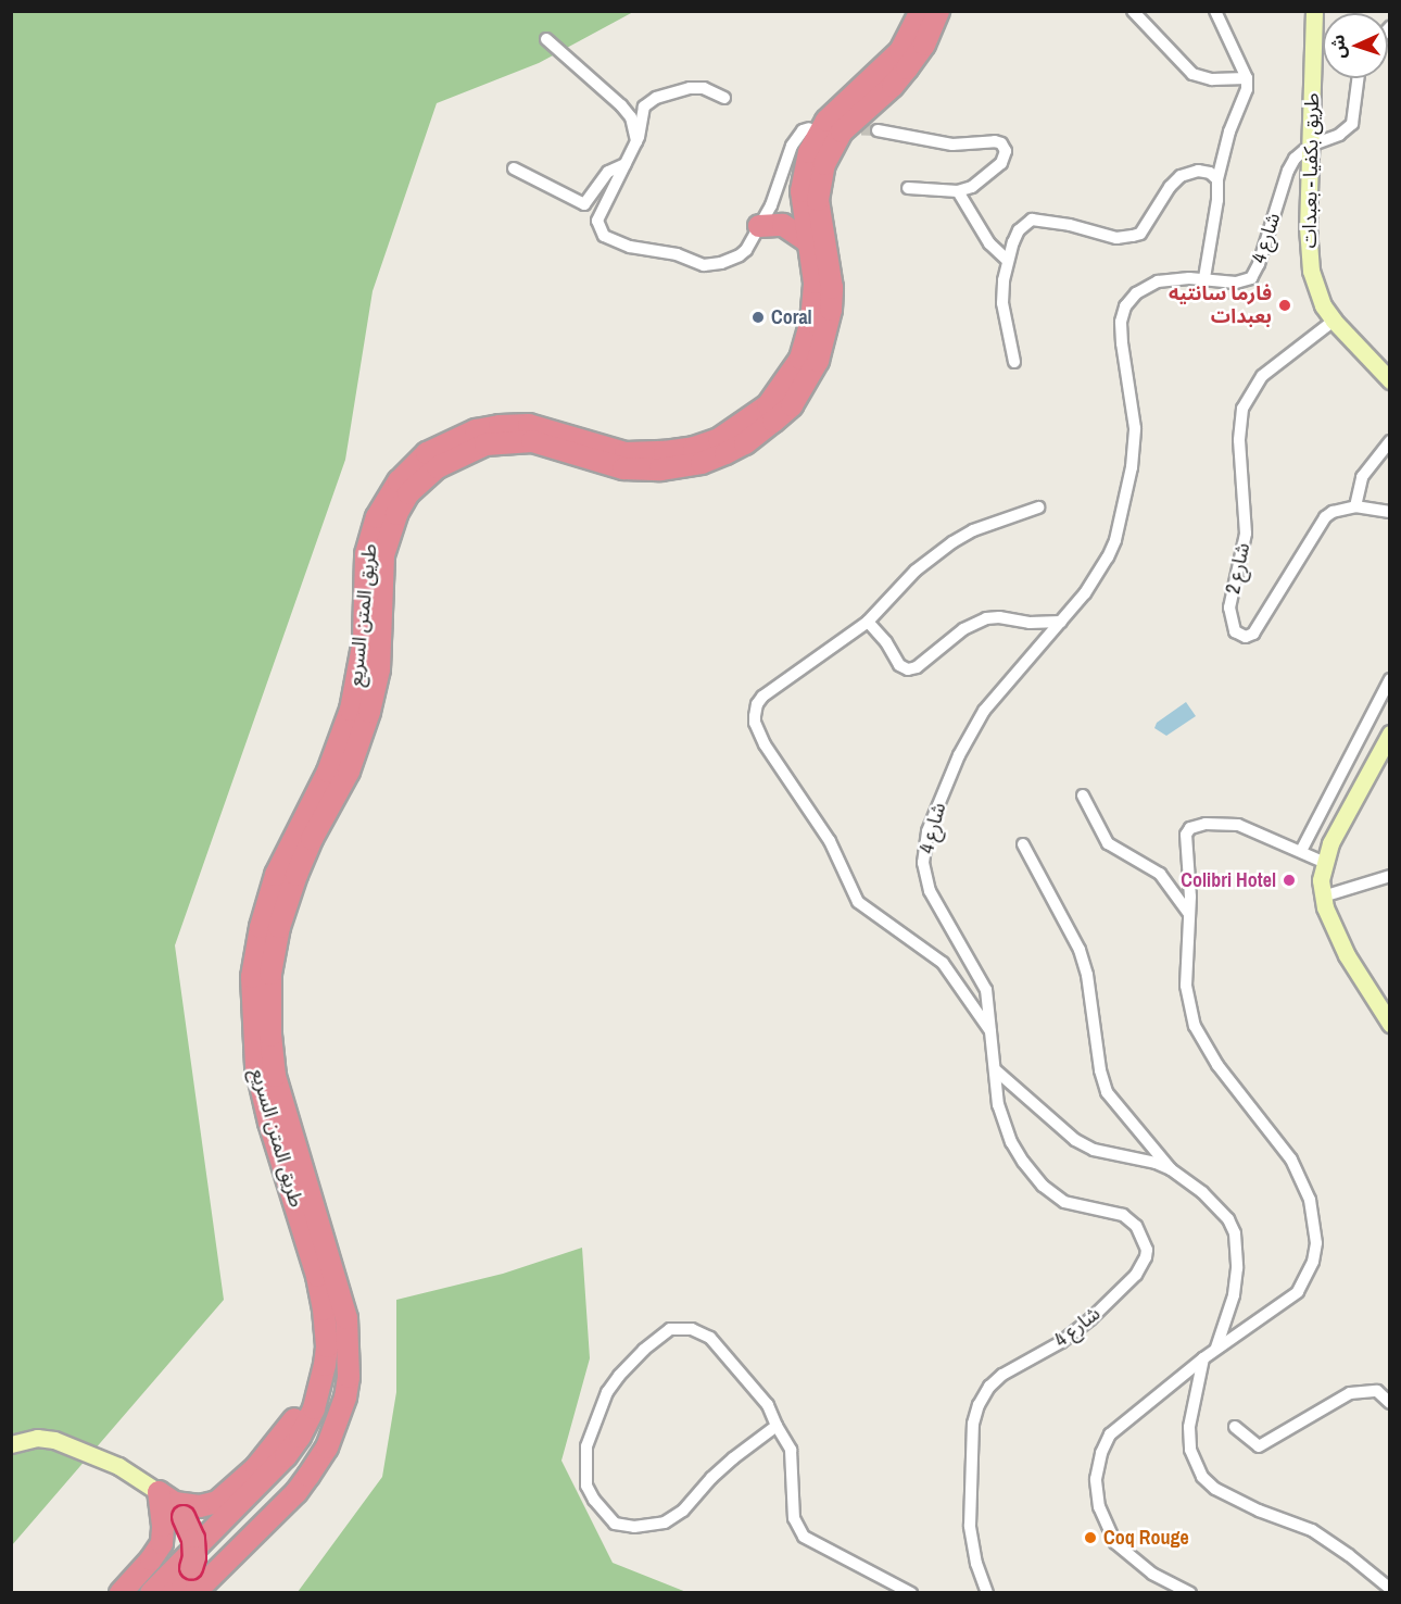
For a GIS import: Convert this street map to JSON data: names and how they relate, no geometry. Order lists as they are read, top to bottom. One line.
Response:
{"streets":{"highway":["طريق المتن السريع"],"main road":["طريق بكفيا - بعبدات"],"street":["شارع 4","شارع 2"]},"crossings":[["طريق بكفيا - بعبدات","شارع 4"],["طريق بكفيا - بعبدات","شارع 2"]],"places":["فارما سانتيه بعبدات","Coral","Colibri Hotel","Coq Rouge"],"north":"left"}
